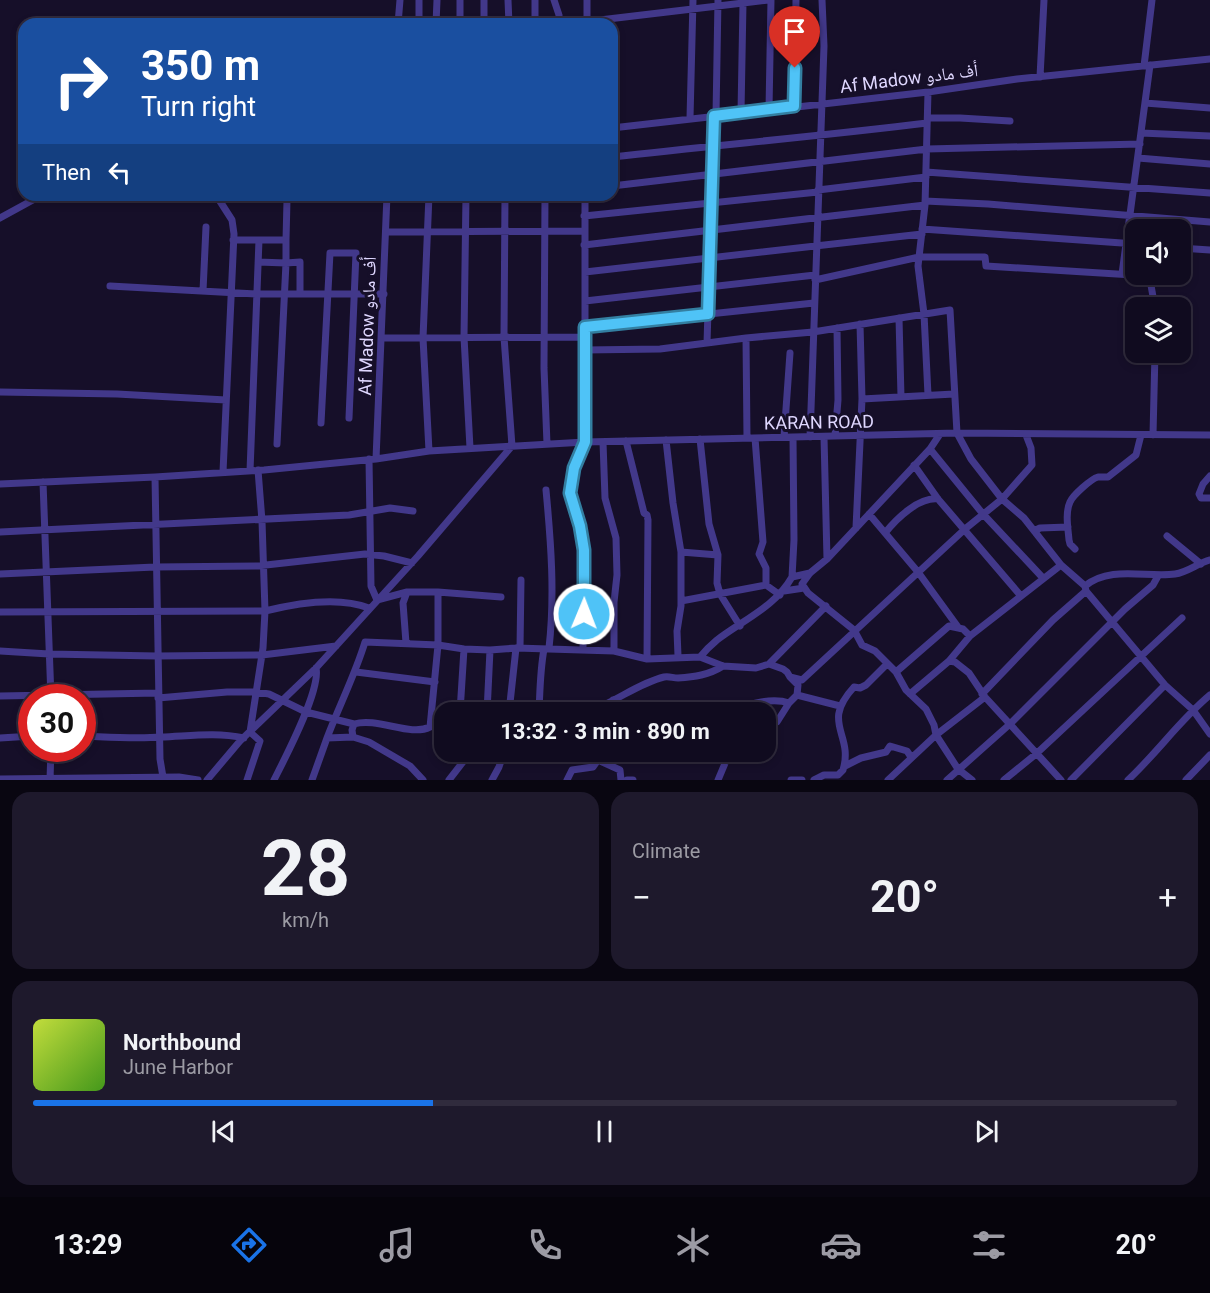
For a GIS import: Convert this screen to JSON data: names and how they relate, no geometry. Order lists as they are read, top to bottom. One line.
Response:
{"streets":{"street":["Af Madow أف مادو","KARAN ROAD"]},"crossings":[["Af Madow أف مادو","KARAN ROAD"]],"page":{"turn":["350 m","Turn right"],"then":"Then","limit":"30","trip":"13:32 · 3 min · 890 m","tile":[["28","km/h"],"Climate"],"heat":["−","20°","+"],"song":["Northbound","June Harbor"],"tabs":["13:29","20°"]}}
